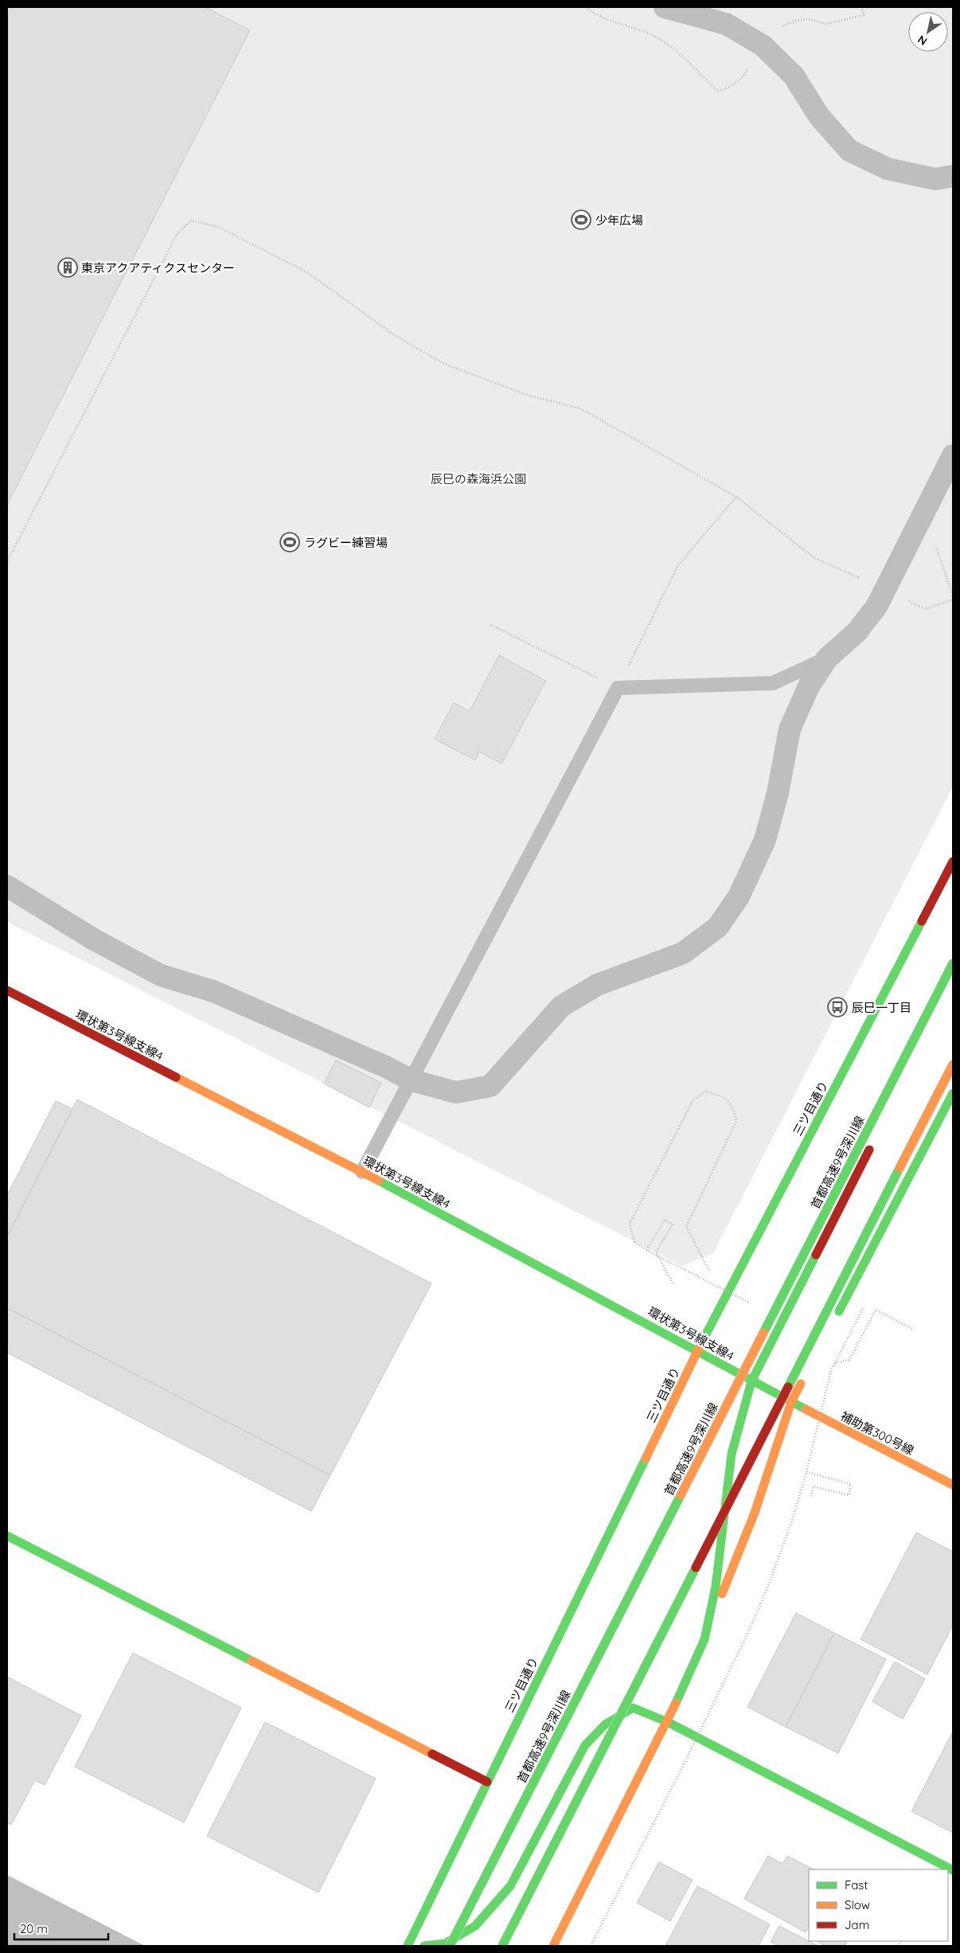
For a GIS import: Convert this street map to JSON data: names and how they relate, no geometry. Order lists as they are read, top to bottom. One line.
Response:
{"streets":{"main road":["環状第3号線支線4","三ツ目通り","首都高速9号深川線","補助第300号線"]},"crossings":[["環状第3号線支線4","三ツ目通り"],["環状第3号線支線4","補助第300号線"]],"parks":["辰巳の森海浜公園"],"places":{"sports":["少年広場","ラグビー練習場"],"building":["東京アクアティクスセンター"],"bus stop":["辰巳一丁目"]},"legend":["Fast","Slow","Jam"],"scale_bar":"20 m","north":"bottom left"}
